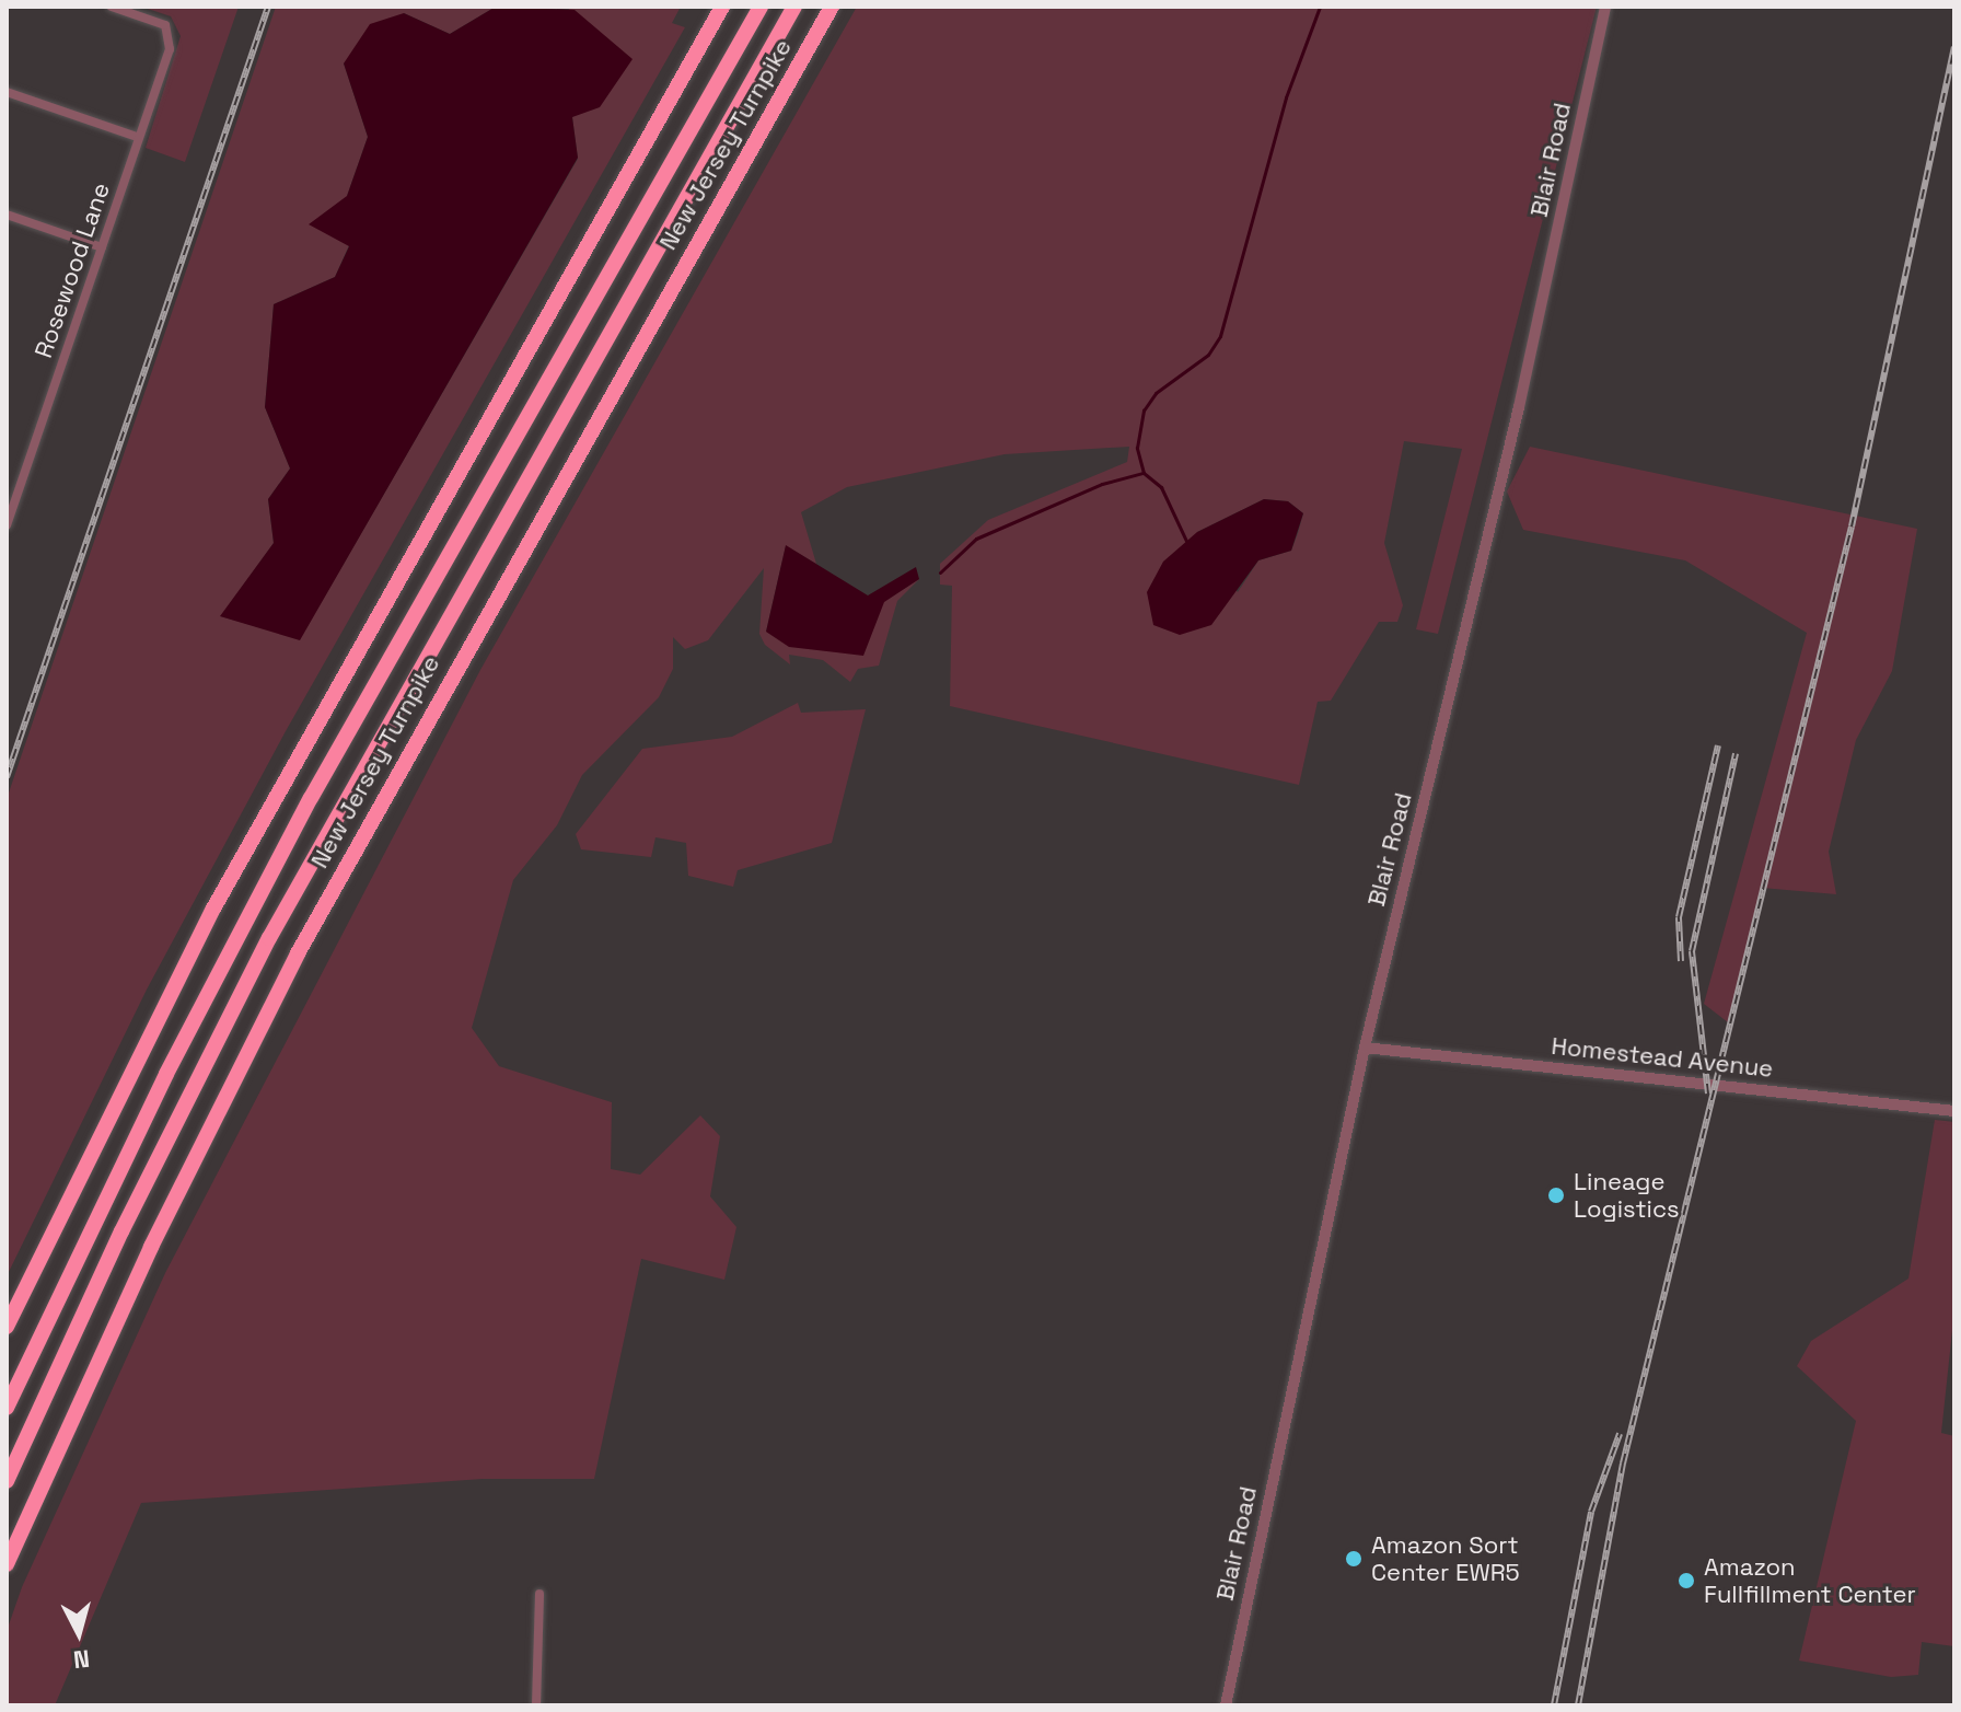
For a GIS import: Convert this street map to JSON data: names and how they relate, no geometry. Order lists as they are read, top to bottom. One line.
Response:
{"streets":{"highway":["New Jersey Turnpike"],"street":["Blair Road","Rosewood Lane","Homestead Avenue"]},"crossings":[["Blair Road","Homestead Avenue"]],"places":["Lineage Logistics","Amazon Sort Center EWR5","Amazon Fullfillment Center"],"north":"bottom"}
